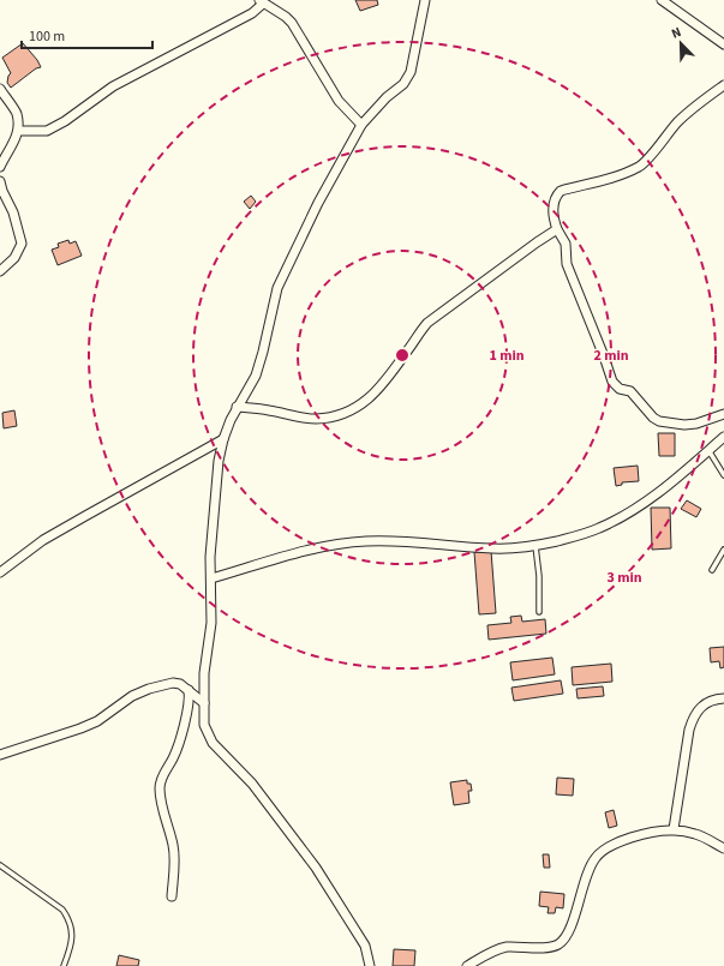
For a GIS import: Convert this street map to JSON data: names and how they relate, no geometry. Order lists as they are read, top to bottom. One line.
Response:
{"scale_bar":"100 m","north":"top left","rings":["1 min","2 min","3 min"]}
